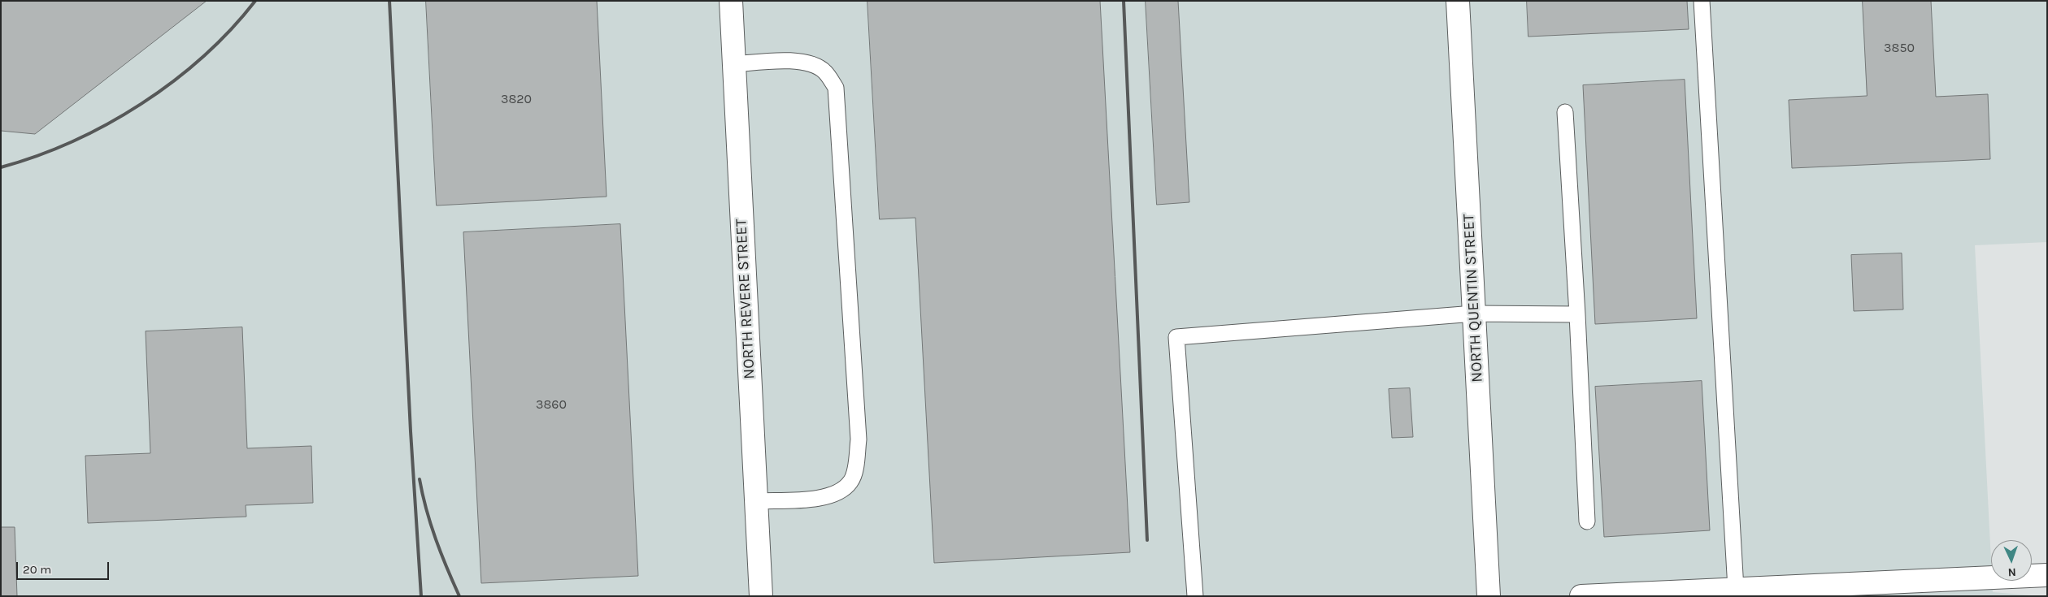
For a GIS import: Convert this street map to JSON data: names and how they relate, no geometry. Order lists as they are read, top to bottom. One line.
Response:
{"streets":{"street":["NORTH QUENTIN STREET","NORTH REVERE STREET"]},"house_numbers":["3850","3820","3860"],"scale_bar":"20 m","north":"bottom"}
